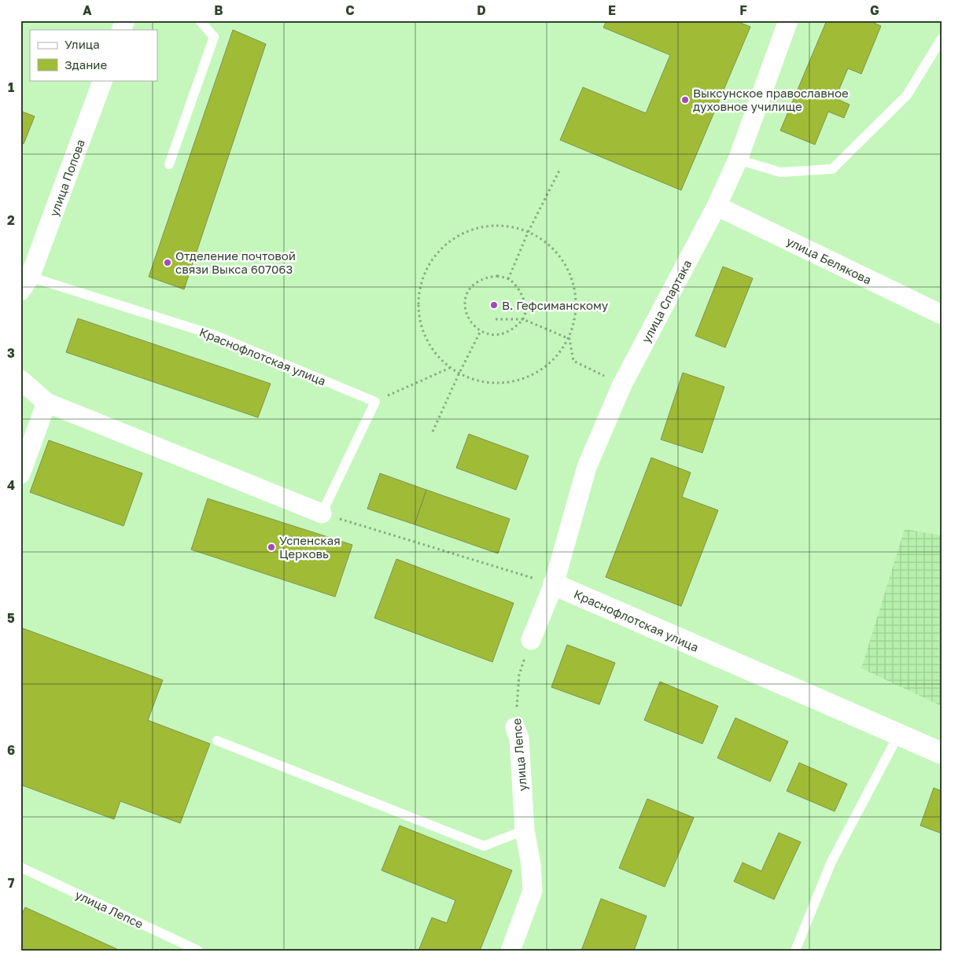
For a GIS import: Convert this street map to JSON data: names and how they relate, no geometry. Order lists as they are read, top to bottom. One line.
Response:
{"streets":{"street":["улица Попова","улица Белякова","улица Спартака","Краснофлотская улица","улица Лепсе"]},"crossings":[["улица Попова","Краснофлотская улица"],["улица Белякова","улица Спартака"],["улица Спартака","Краснофлотская улица"]],"places":["Выксунское православное духовное училище","Отделение почтовой связи Выкса 607063","В. Гефсиманскому","Успенская Церковь"],"legend":["Улица","Здание"],"grid":{"columns":["A","B","C","D","E","F","G"],"rows":["1","2","3","4","5","6","7"]}}
